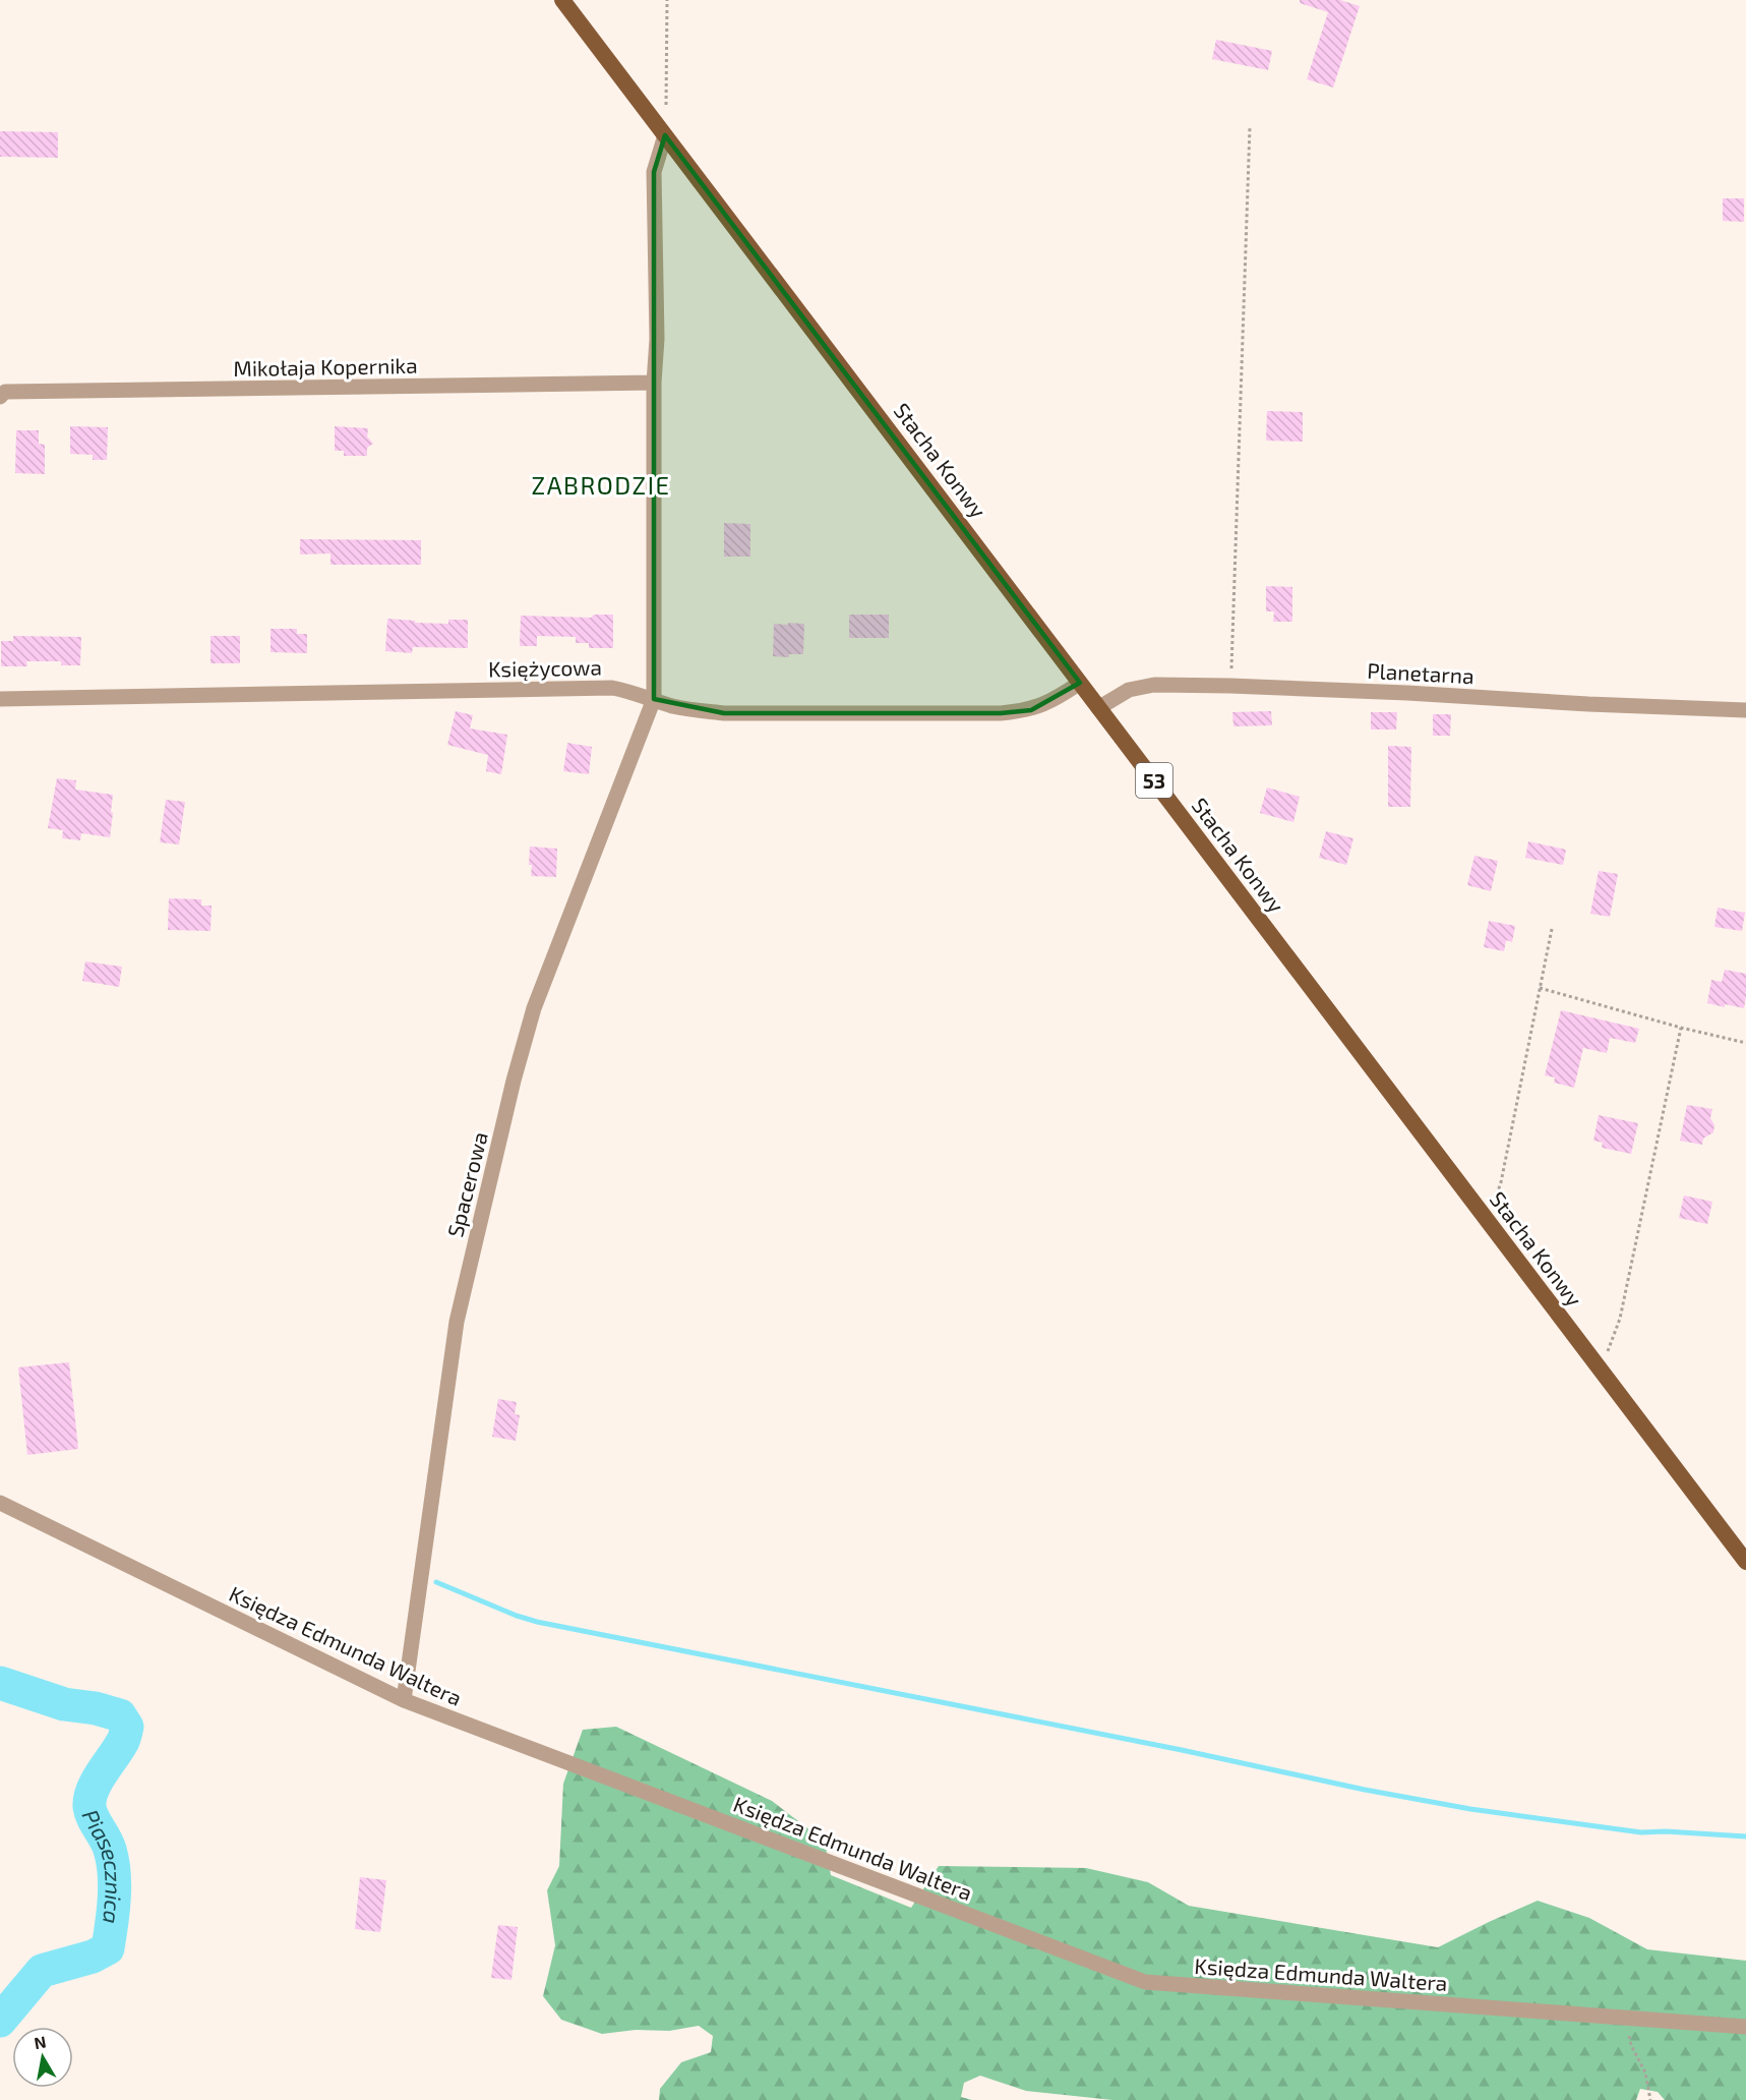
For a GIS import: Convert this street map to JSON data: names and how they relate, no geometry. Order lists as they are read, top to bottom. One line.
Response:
{"streets":{"main road":["Stacha Konwy","53"],"street":["Mikołaja Kopernika","Księżycowa","Planetarna","Spacerowa","Księdza Edmunda Waltera"]},"crossings":[["Stacha Konwy","Księżycowa"],["Stacha Konwy","Planetarna"],["Księżycowa","Spacerowa"],["Spacerowa","Księdza Edmunda Waltera"]],"districts":["ZABRODZIE"],"water":["Piasecznica"],"north":"top"}
